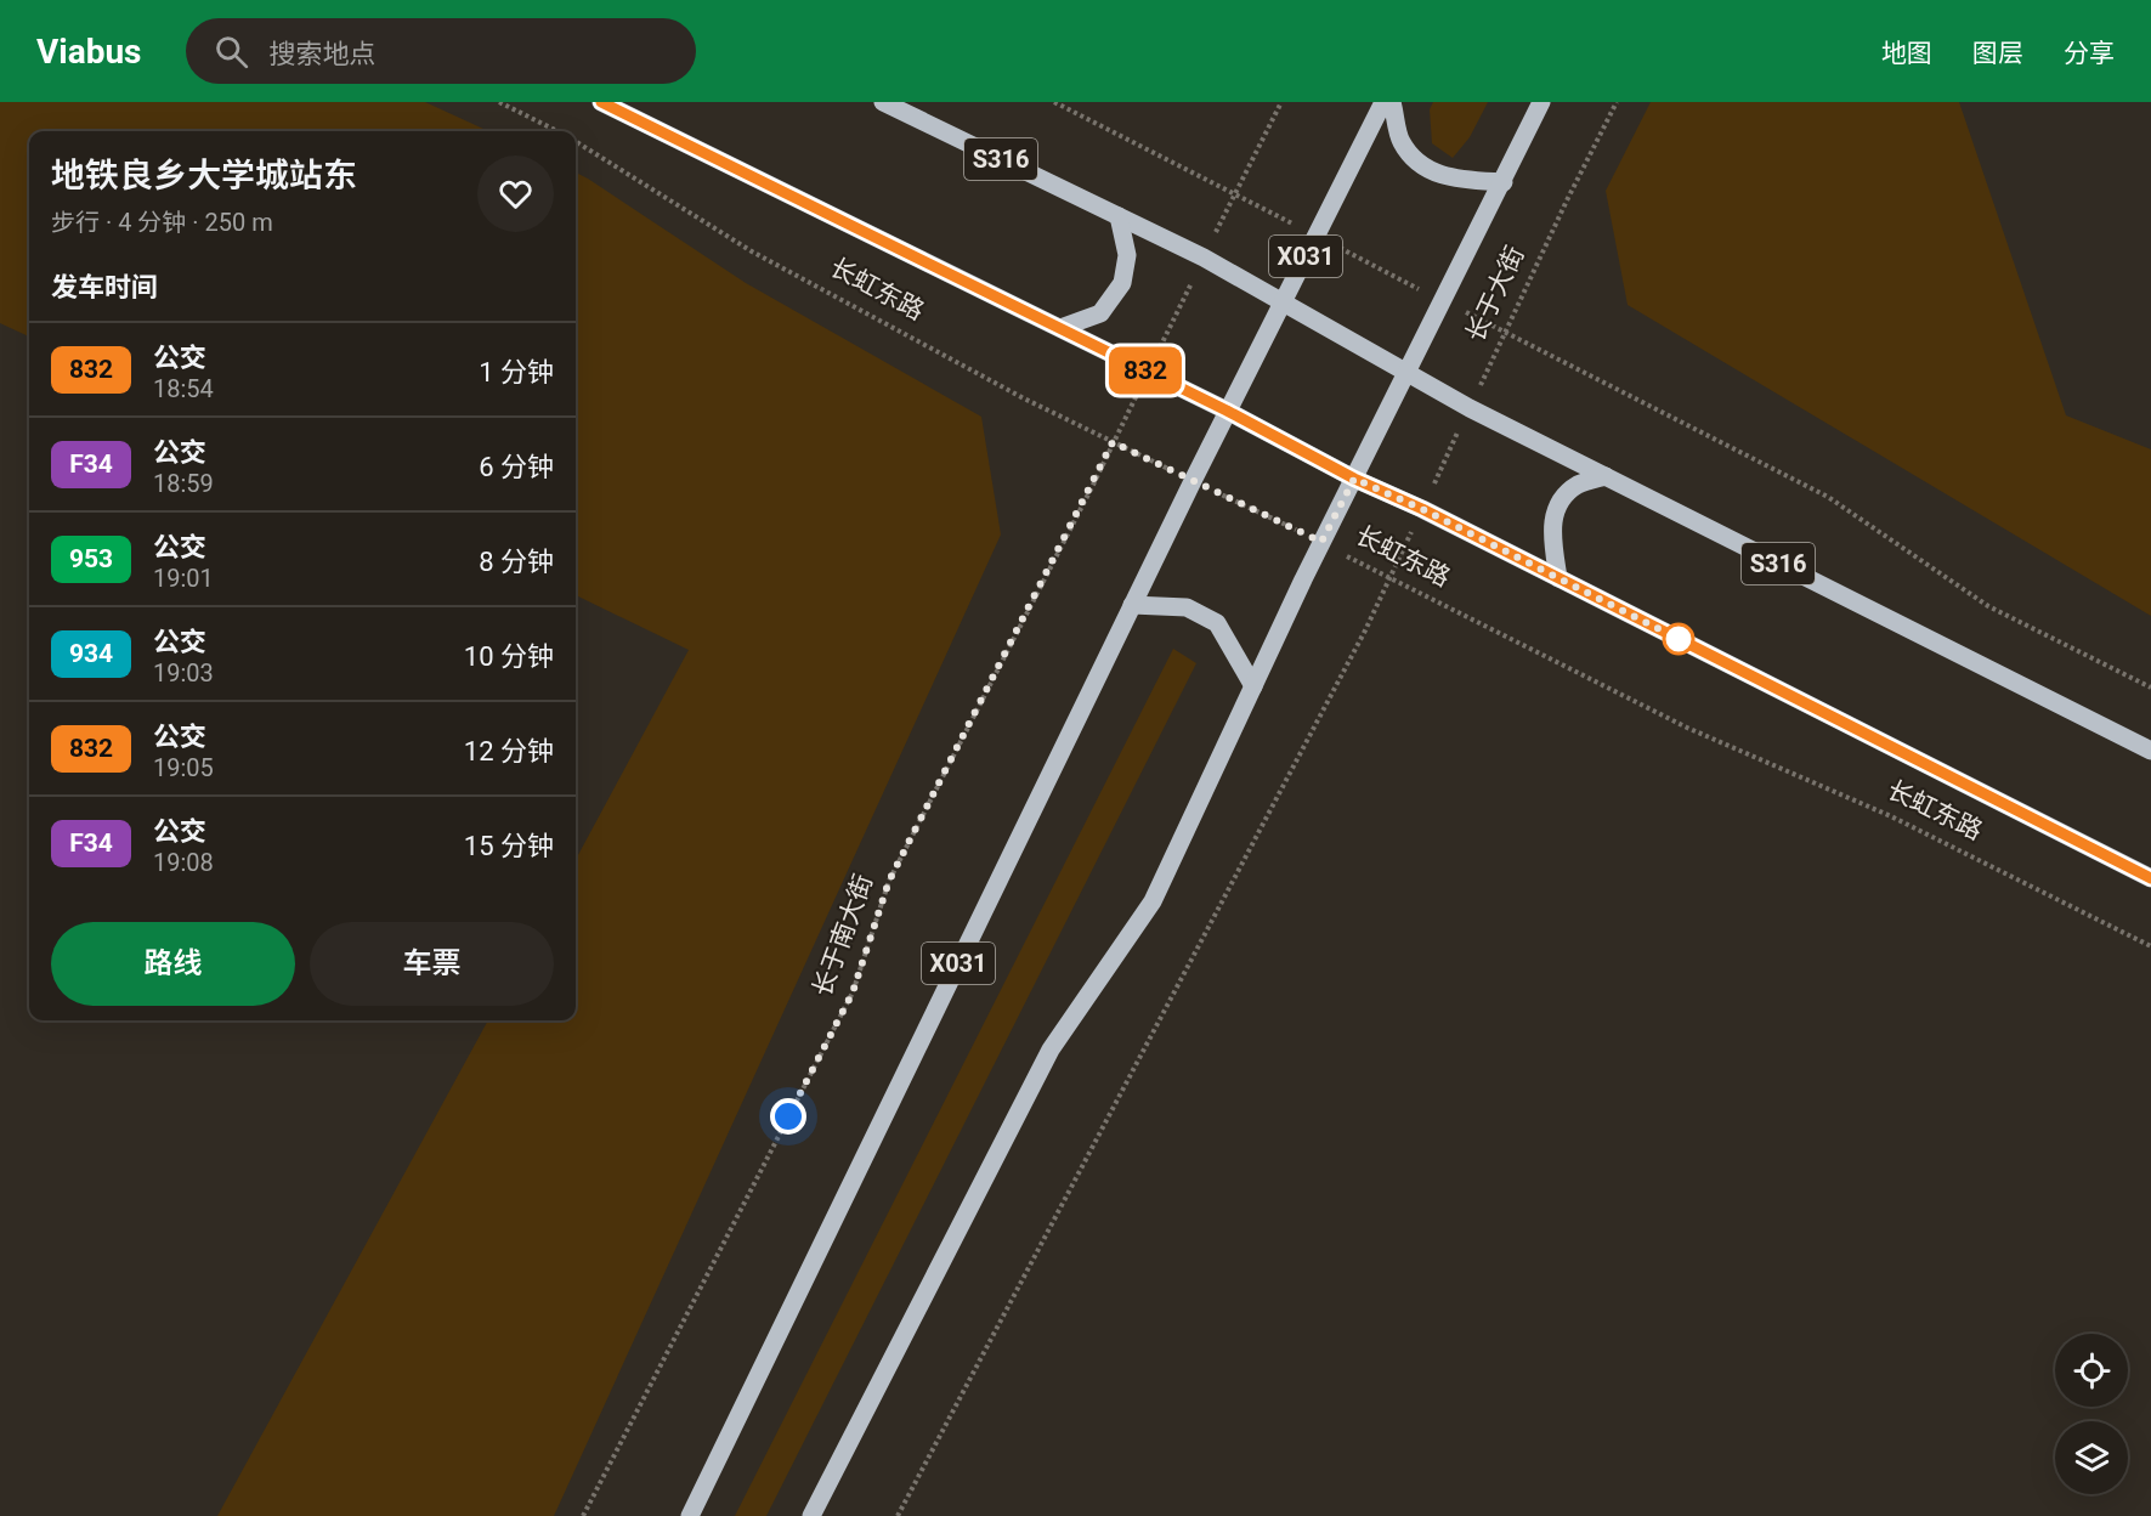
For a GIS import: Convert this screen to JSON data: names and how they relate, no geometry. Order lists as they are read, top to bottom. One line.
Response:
{"streets":{"main road":["S316","X031","长虹东路","长于大街"],"path":["长于南大街"]},"crossings":[["S316","X031"],["S316","长于大街"],["X031","长虹东路"],["长虹东路","长于大街"],["长虹东路","长于南大街"]],"lines":["bus line 832"],"page":{"header":"Viabus","search":"搜索地点","nav":["地图","图层","分享"],"on_map":"832","heading":[["地铁良乡大学城站东","步行 · 4 分钟 · 250 m"],"发车时间"],"list":[{"mark":"832","name":"公交","note":"18:54","value":"1 分钟"},{"mark":"F34","name":"公交","note":"18:59","value":"6 分钟"},{"mark":"953","name":"公交","note":"19:01","value":"8 分钟"},{"mark":"934","name":"公交","note":"19:03","value":"10 分钟"},{"mark":"832","name":"公交","note":"19:05","value":"12 分钟"},{"mark":"F34","name":"公交","note":"19:08","value":"15 分钟"}],"buttons":["路线","车票"]}}
